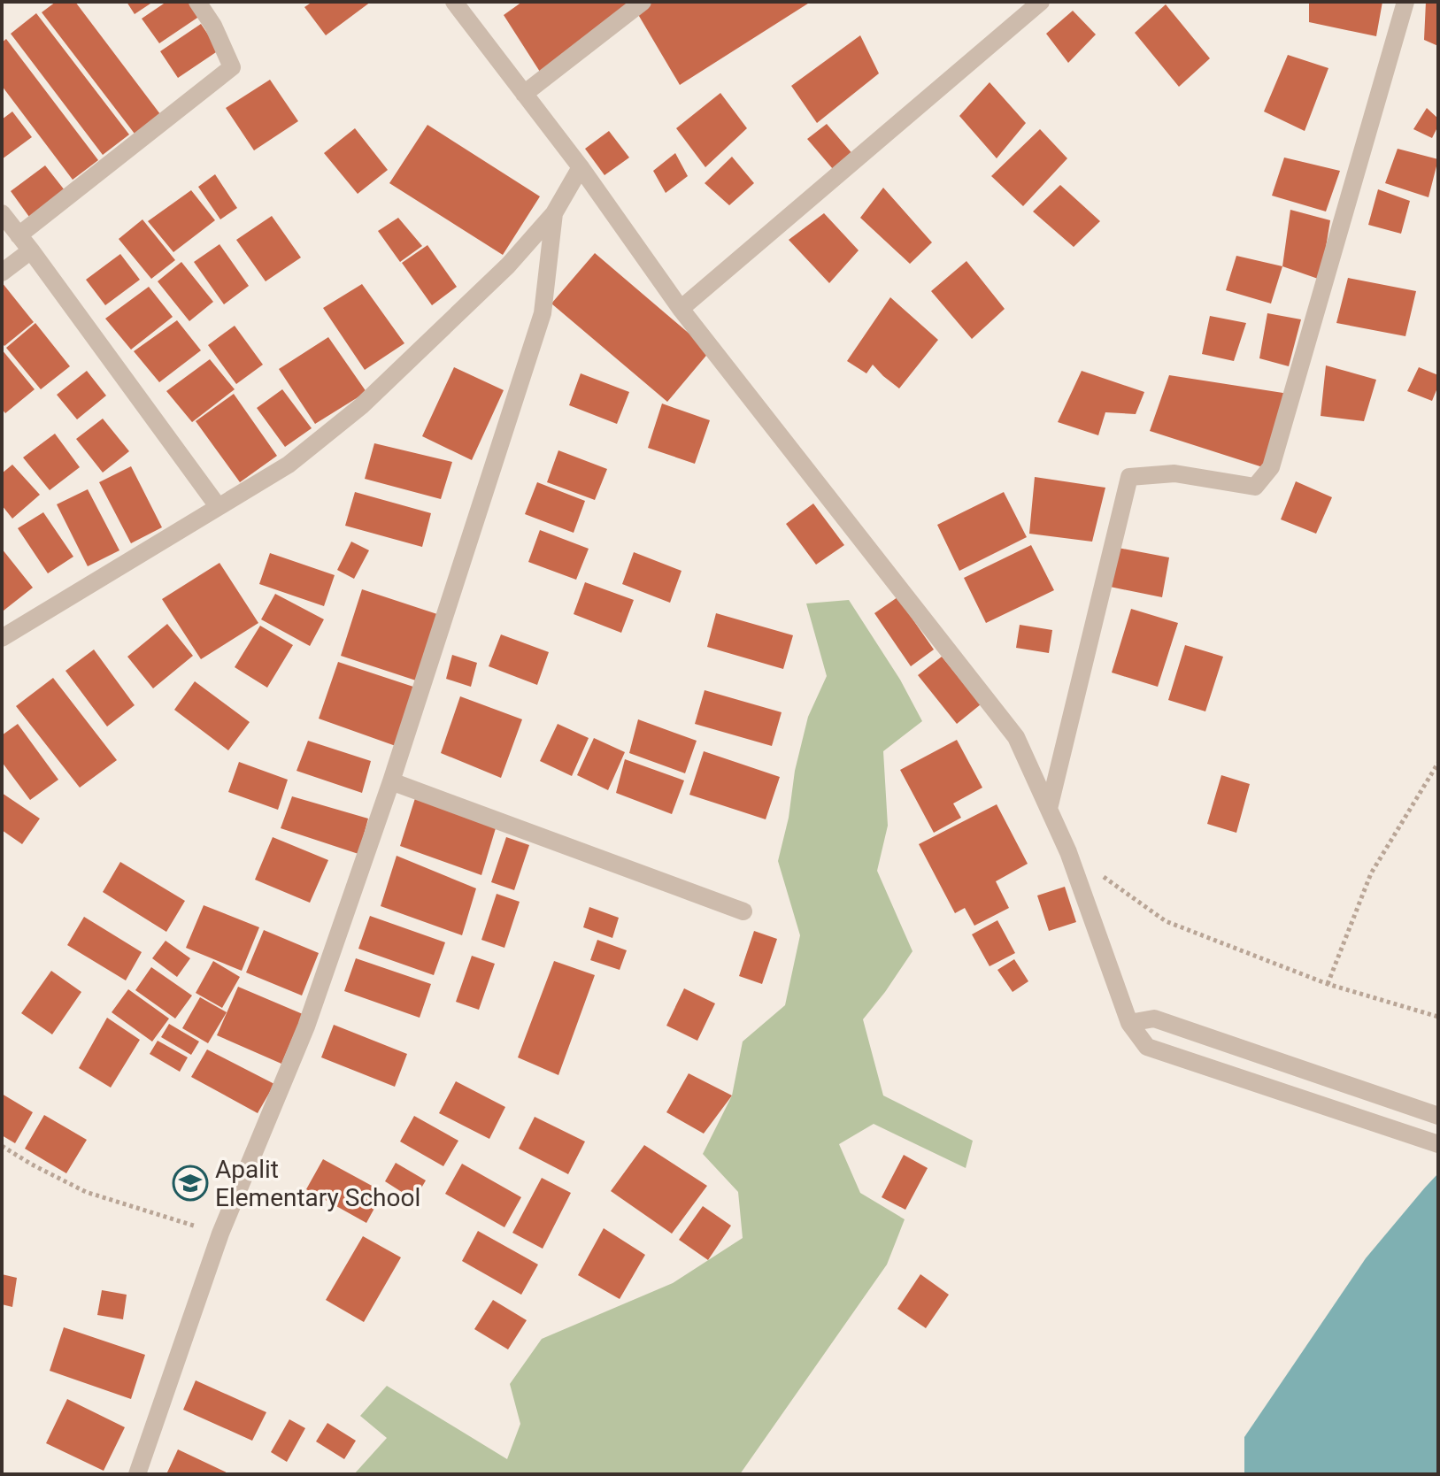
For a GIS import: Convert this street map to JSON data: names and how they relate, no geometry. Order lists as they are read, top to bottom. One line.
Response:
{"places":{"school or university":["Apalit Elementary School"]}}
